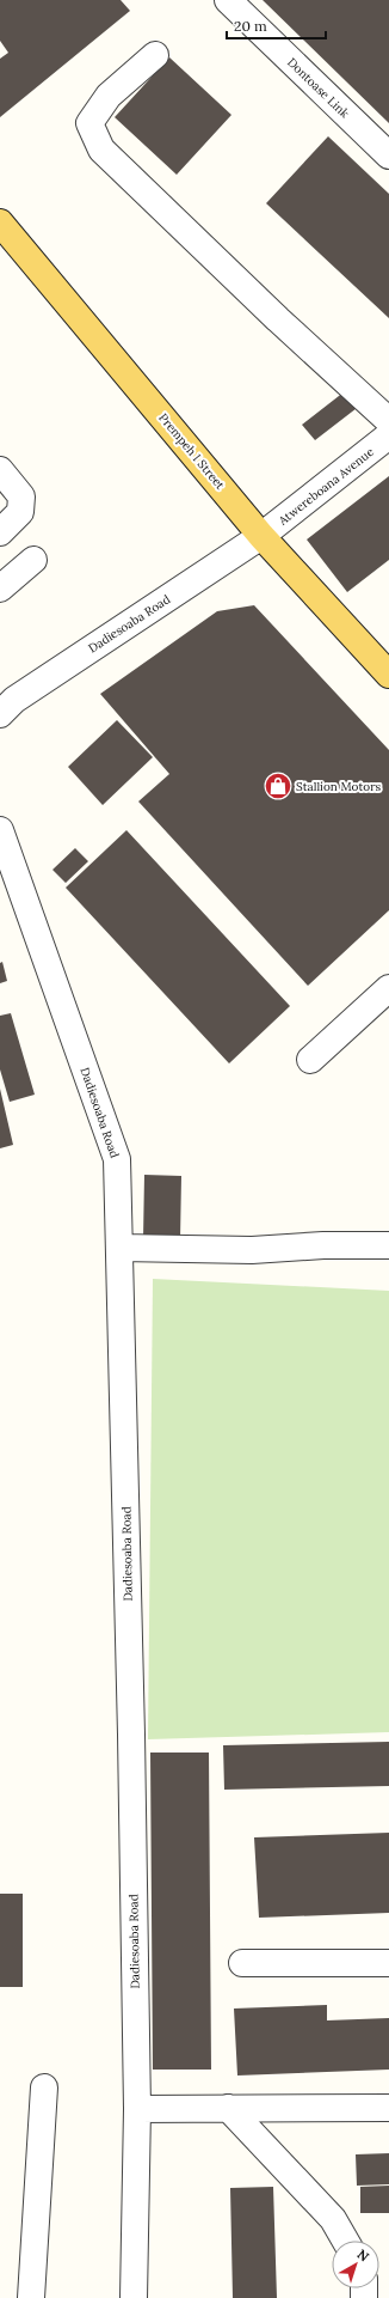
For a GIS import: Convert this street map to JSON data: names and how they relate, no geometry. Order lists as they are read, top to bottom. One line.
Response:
{"streets":{"main road":["Prempeh I Street"],"street":["Dontoase Link","Atwereboana Avenue","Dadiesoaba Road"]},"crossings":[["Prempeh I Street","Atwereboana Avenue"],["Prempeh I Street","Dadiesoaba Road"],["Atwereboana Avenue","Dadiesoaba Road"]],"places":{"shop":["Stallion Motors"]},"scale_bar":"20 m","north":"top right"}
